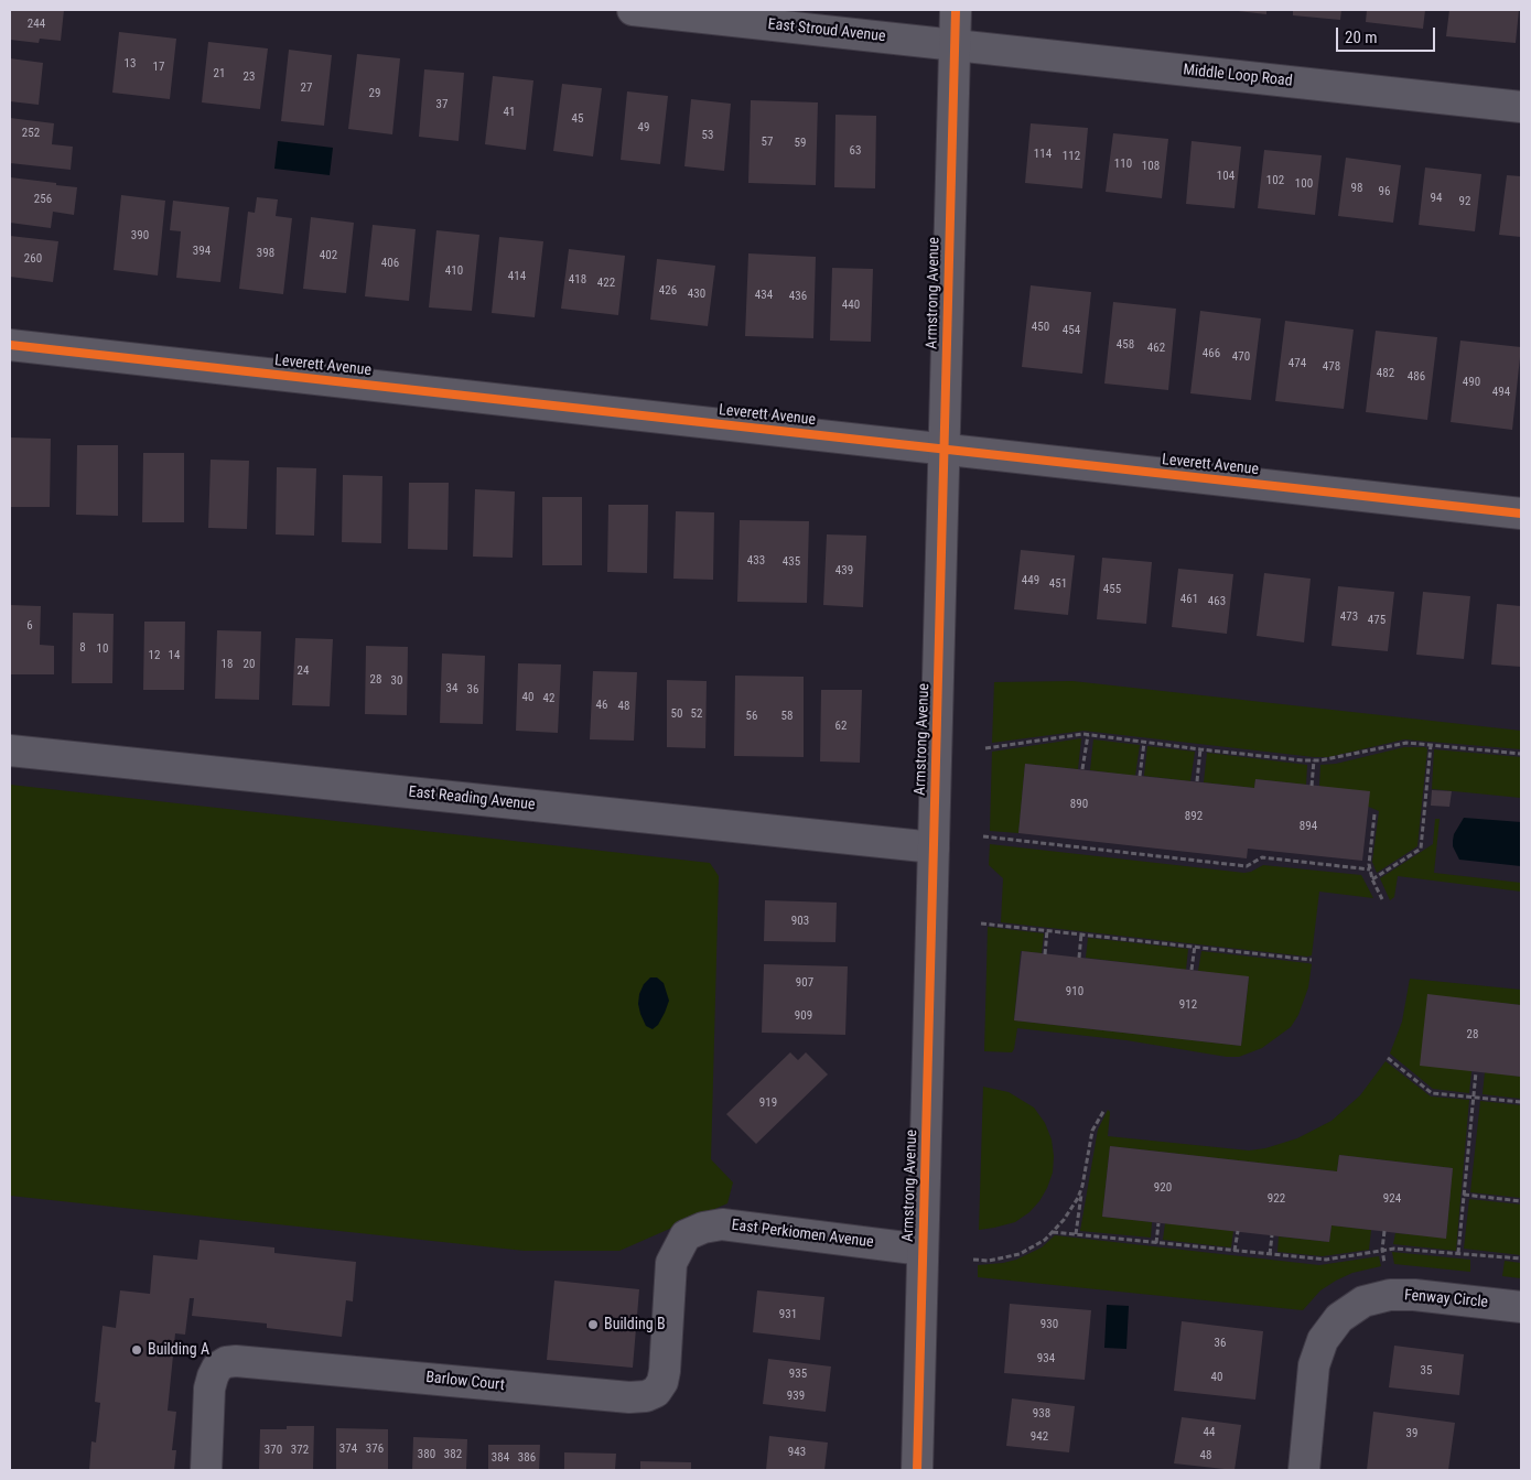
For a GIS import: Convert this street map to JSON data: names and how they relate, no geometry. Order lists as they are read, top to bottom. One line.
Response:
{"streets":{"street":["East Stroud Avenue","Middle Loop Road","Armstrong Avenue","Leverett Avenue","East Reading Avenue","East Perkiomen Avenue","Fenway Circle","Barlow Court"]},"crossings":[["East Stroud Avenue","Middle Loop Road"],["East Stroud Avenue","Armstrong Avenue"],["Middle Loop Road","Armstrong Avenue"],["Armstrong Avenue","Leverett Avenue"],["Armstrong Avenue","East Reading Avenue"],["Armstrong Avenue","East Perkiomen Avenue"],["East Perkiomen Avenue","Barlow Court"]],"places":["Building B","Building A"],"house_numbers":["244","13","17","21","23","27","29","37","41","45","49","252","53","57","59","63","114","112","110","108","104","102","100","98","96","94","256","92","390","394","398","402","260","406","410","414","418","422","426","430","434","436","440","450","454","458","462","466","470","474","478","482","486","490","494","433","435","439","449","451","455","461","463","473","475","6","8","10","12","14","18","20","24","28","30","34","36","40","42","46","48","50","52","56","58","62","890","892","894","903","907","910","912","909","28","919","920","922","924","931","930","36","934","35","935","40","939","938","44","39","942","374","376","370","372","943","380","382","48","384","386"],"scale_bar":"20 m"}
